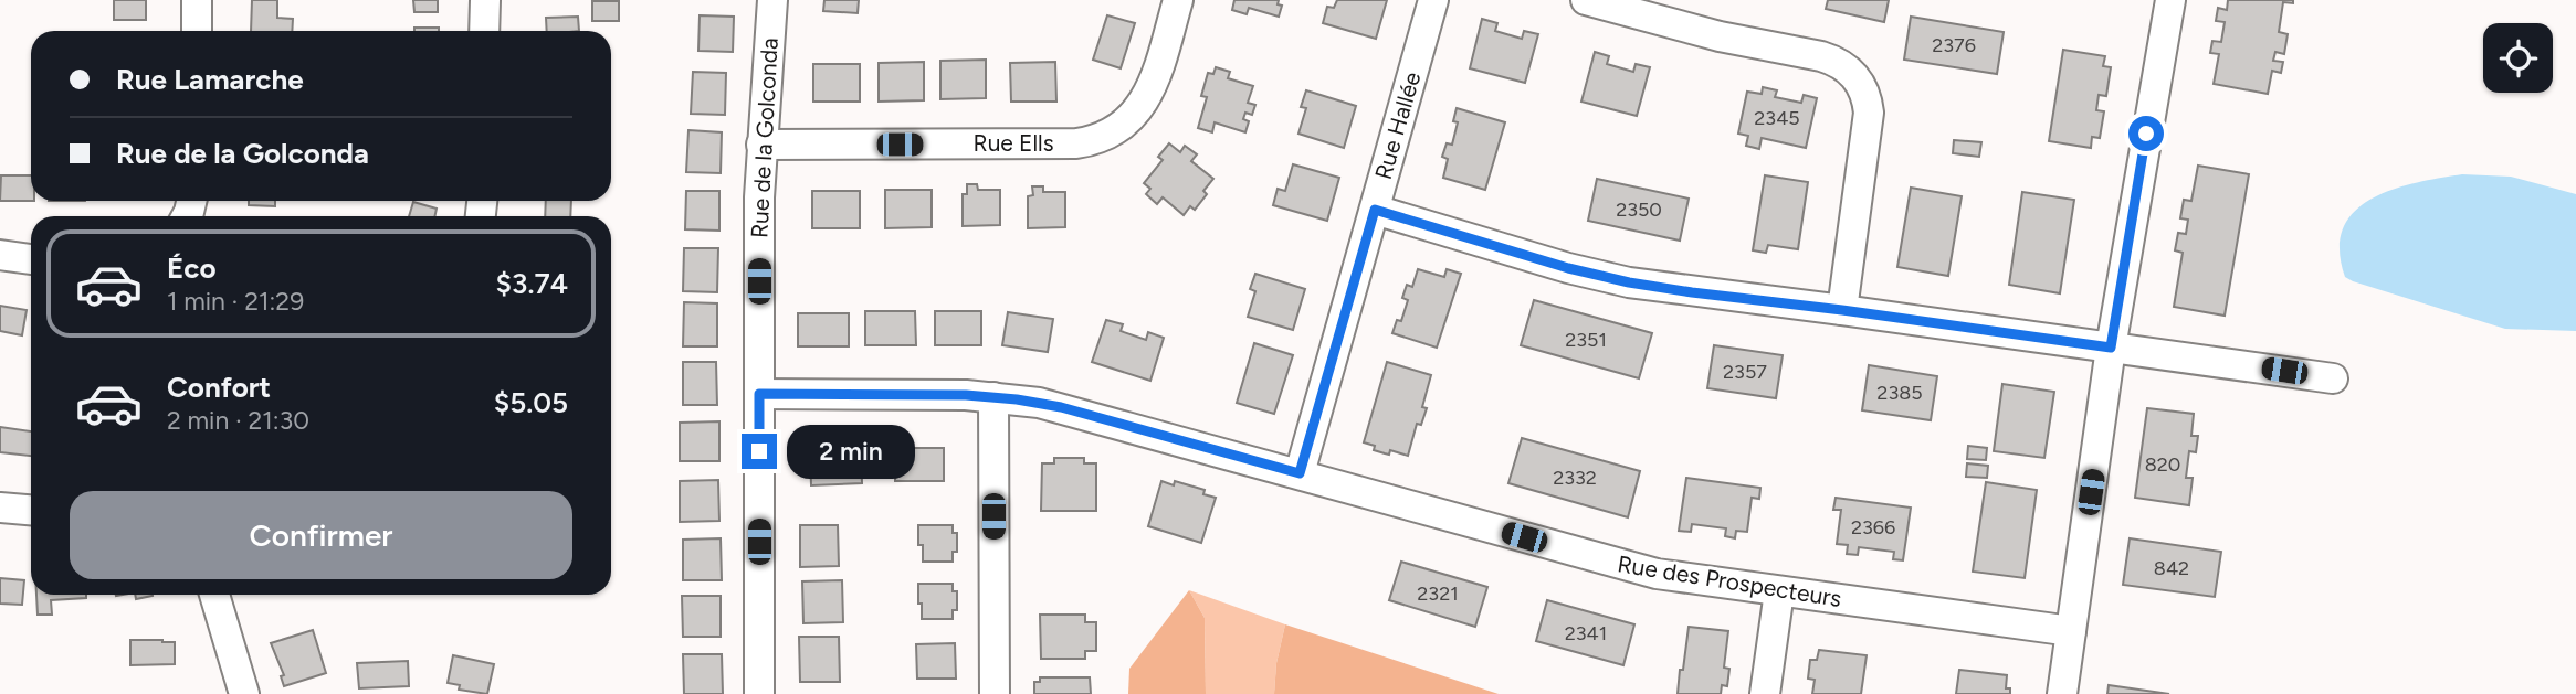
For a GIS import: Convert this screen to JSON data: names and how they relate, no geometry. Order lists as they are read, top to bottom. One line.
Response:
{"streets":{"street":["Rue Hallée","Rue de la Golconda","Rue Ells","Rue des Prospecteurs"]},"crossings":[["Rue Hallée","Rue des Prospecteurs"],["Rue de la Golconda","Rue Ells"],["Rue de la Golconda","Rue des Prospecteurs"]],"house_numbers":["2376","2345","2350","2351","2357","2385","820","2332","2366","842","2321","2341"],"page":{"banner":["Rue Lamarche","Rue de la Golconda"],"list":[{"name":"Éco","note":"1 min · 21:29","value":"$3.74"},{"name":"Confort","note":"2 min · 21:30","value":"$5.05"}],"bubble":"2 min","buttons":"Confirmer"}}
